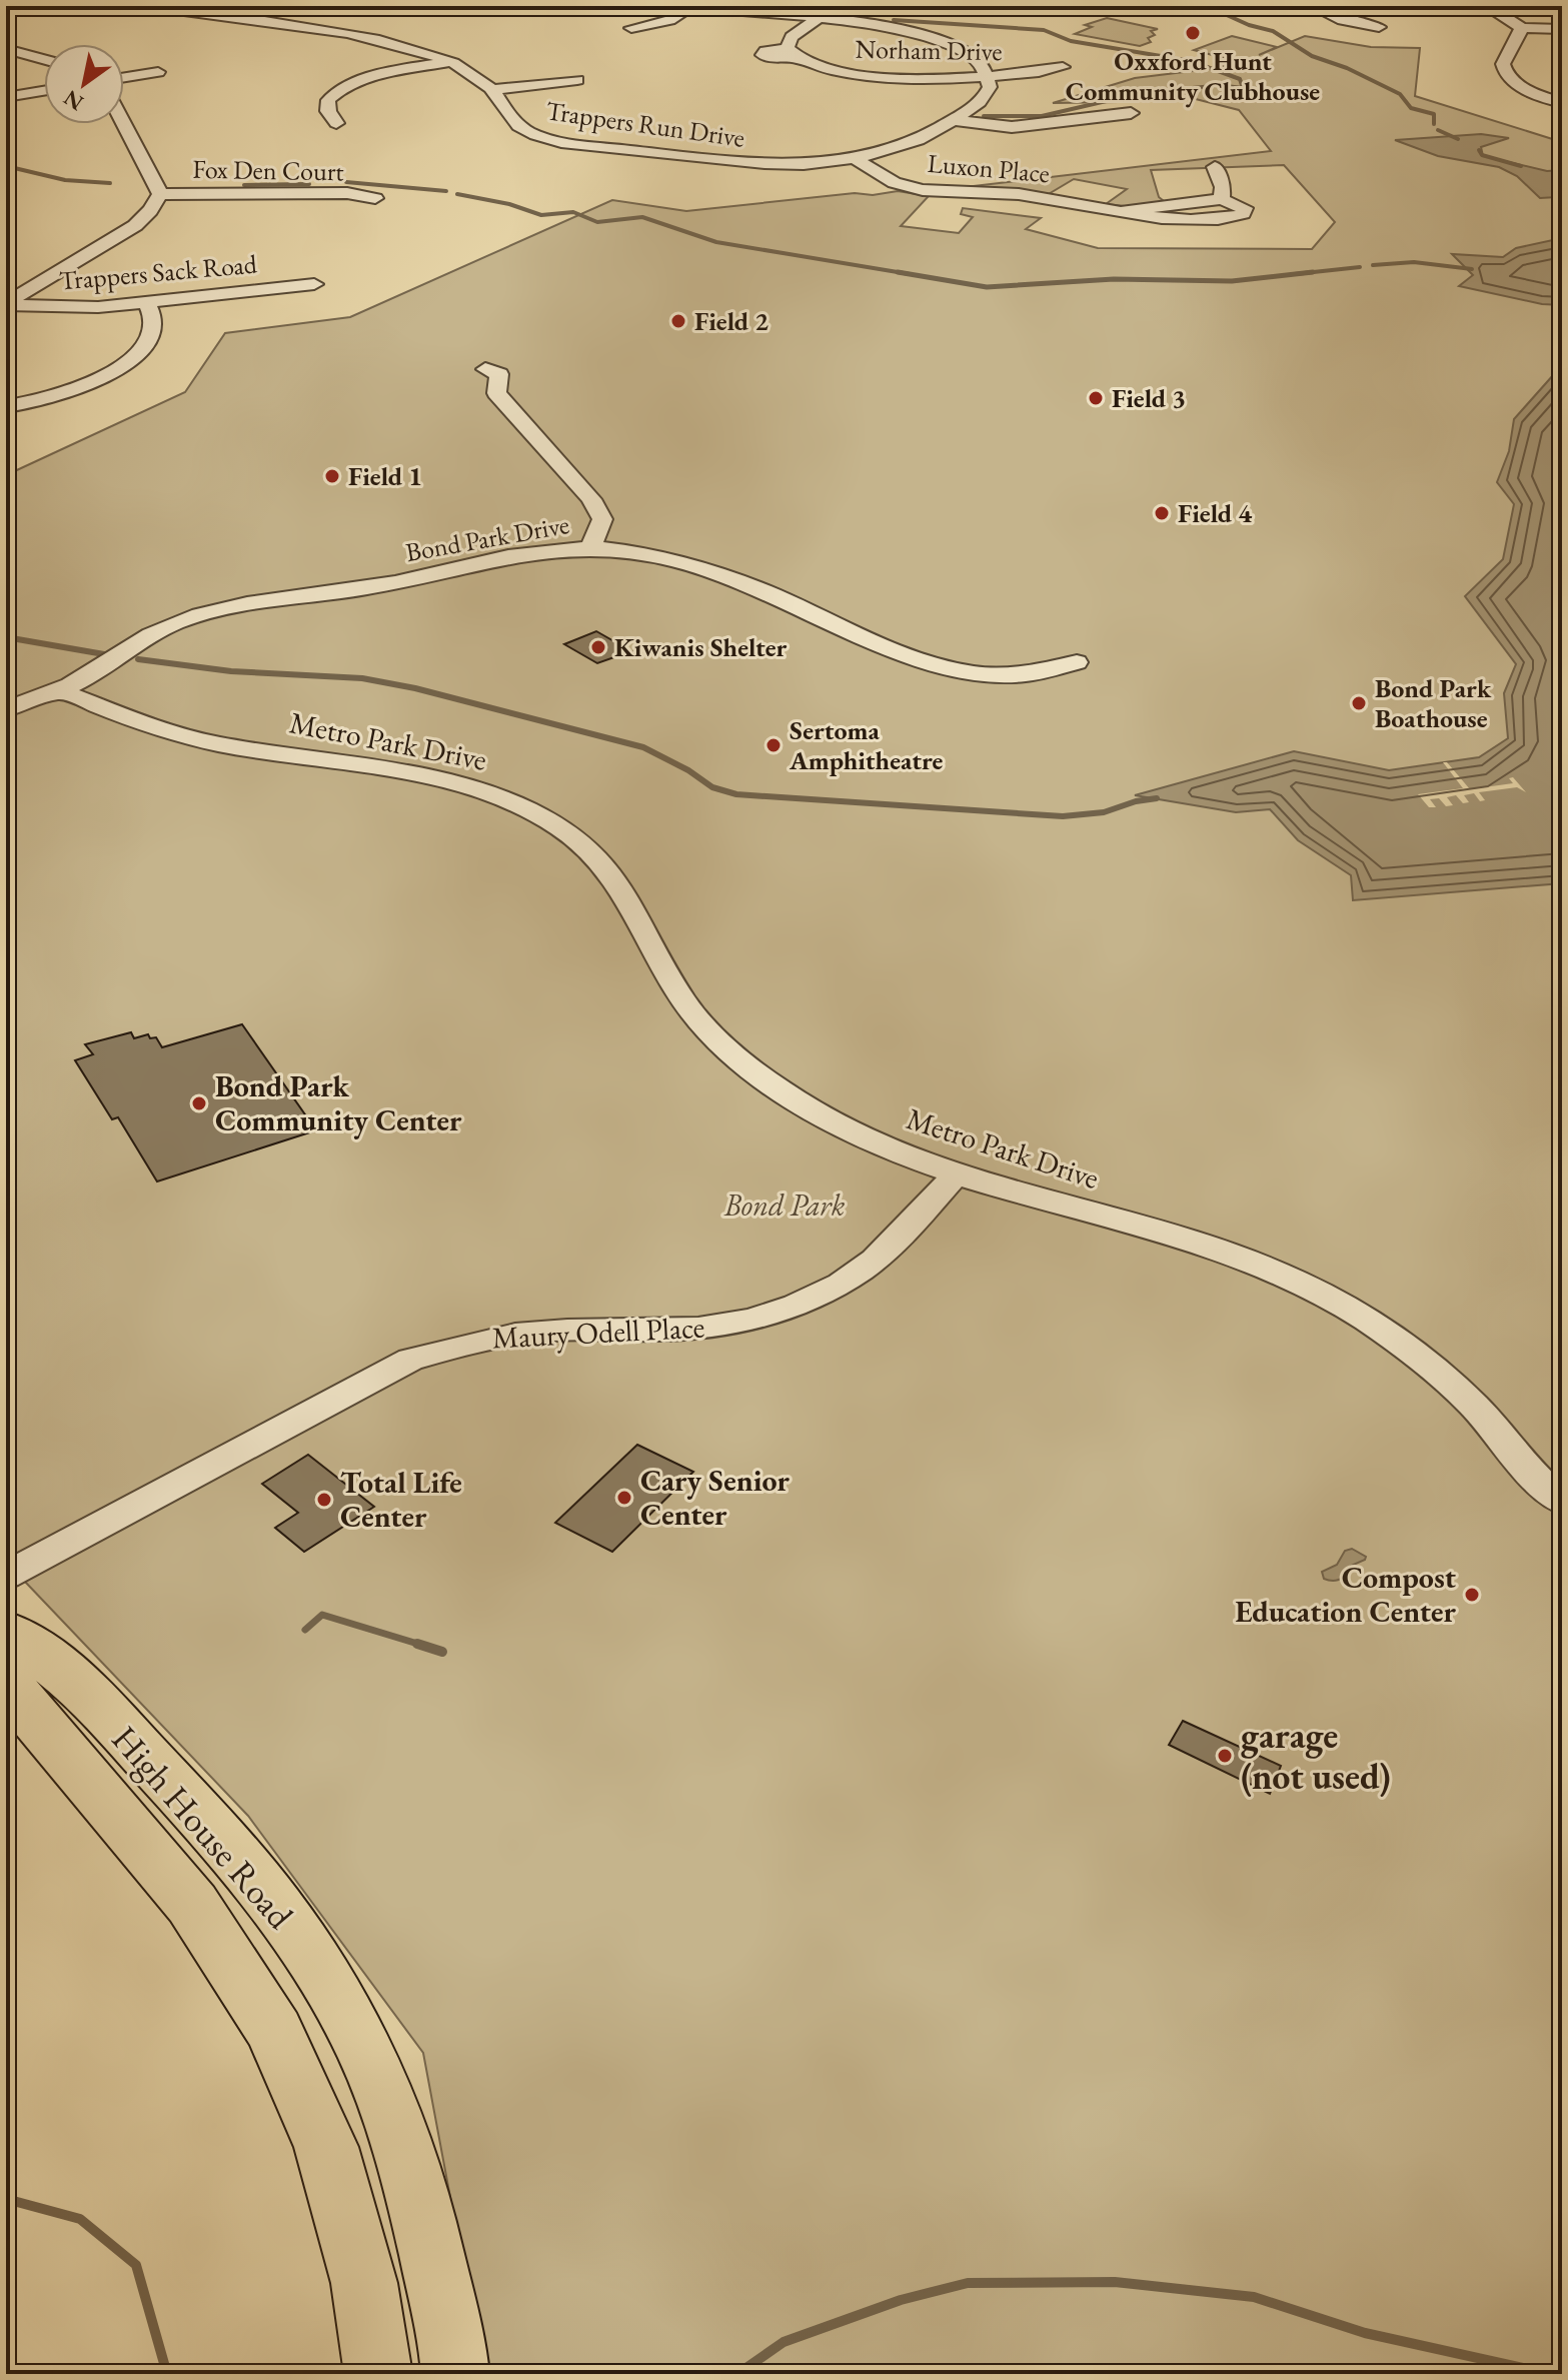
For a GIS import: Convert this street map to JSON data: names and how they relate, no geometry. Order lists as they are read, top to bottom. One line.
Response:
{"streets":{"main road":["High House Road"],"street":["Norham Drive","Trappers Run Drive","Luxon Place","Fox Den Court","Trappers Sack Road","Bond Park Drive","Metro Park Drive","Maury Odell Place"]},"crossings":[["Trappers Run Drive","Luxon Place"],["Bond Park Drive","Metro Park Drive"],["Metro Park Drive","Maury Odell Place"]],"parks":["Bond Park"],"places":["Oxxford Hunt Community Clubhouse","Field 2","Field 3","Field 1","Field 4","Kiwanis Shelter","Bond Park Boathouse","Sertoma Amphitheatre","Bond Park Community Center","Cary Senior Center","Total Life Center","Compost Education Center","garage (not used)"],"north":"bottom left"}
